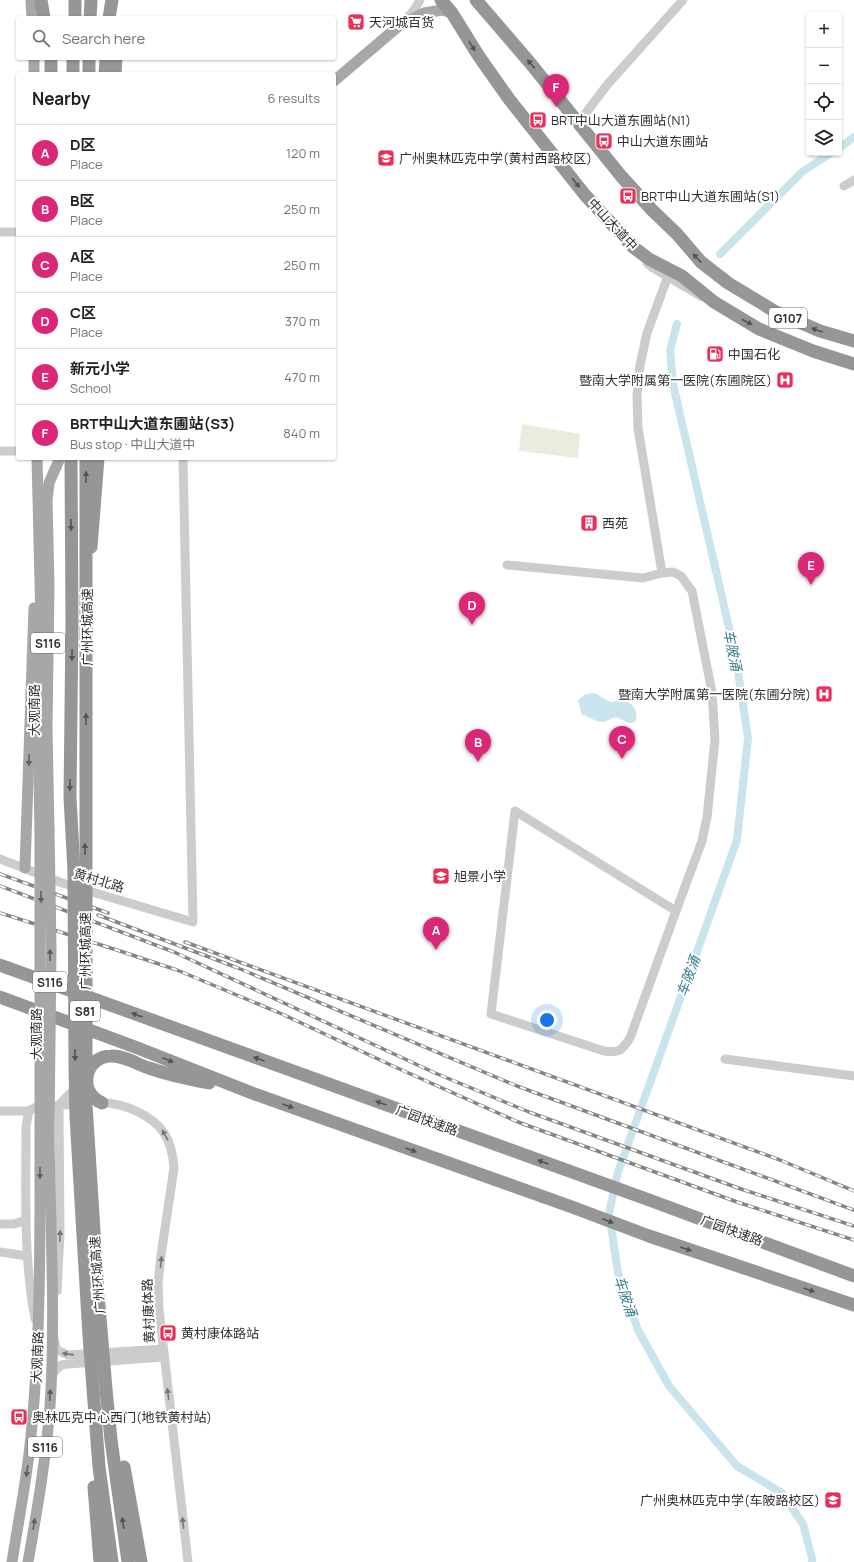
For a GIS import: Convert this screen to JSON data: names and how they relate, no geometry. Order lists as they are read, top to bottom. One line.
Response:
{"streets":{"highway":["中山大道中","G107","广州环城高速","S81","广园快速路"],"main road":["S116","大观南路"],"street":["黄村北路","黄村康体路"]},"one_way":["黄村康体路"],"water":["车陂涌"],"places":{"supermarket":["天河城百货"],"bus stop":["BRT中山大道东圃站(N1)","中山大道东圃站","BRT中山大道东圃站(S1)","黄村康体路站","奥林匹克中心西门(地铁黄村站)"],"school or university":["广州奥林匹克中学(黄村西路校区)","旭景小学","广州奥林匹克中学(车陂路校区)"],"fuel station":["中国石化"],"hospital":["暨南大学附属第一医院(东圃院区)","暨南大学附属第一医院(东圃分院)"],"building":["西苑"]},"page":{"map_buttons":["+","−"],"search":"Search here","heading":["Nearby","6 results"],"pins":["F","E","D","C","B","A"],"list":[{"mark":"A","name":"D区","note":"Place","value":"120 m"},{"mark":"B","name":"B区","note":"Place","value":"250 m"},{"mark":"C","name":"A区","note":"Place","value":"250 m"},{"mark":"D","name":"C区","note":"Place","value":"370 m"},{"mark":"E","name":"新元小学","note":"School","value":"470 m"},{"mark":"F","name":"BRT中山大道东圃站(S3)","note":"Bus stop · 中山大道中","value":"840 m"}]}}
